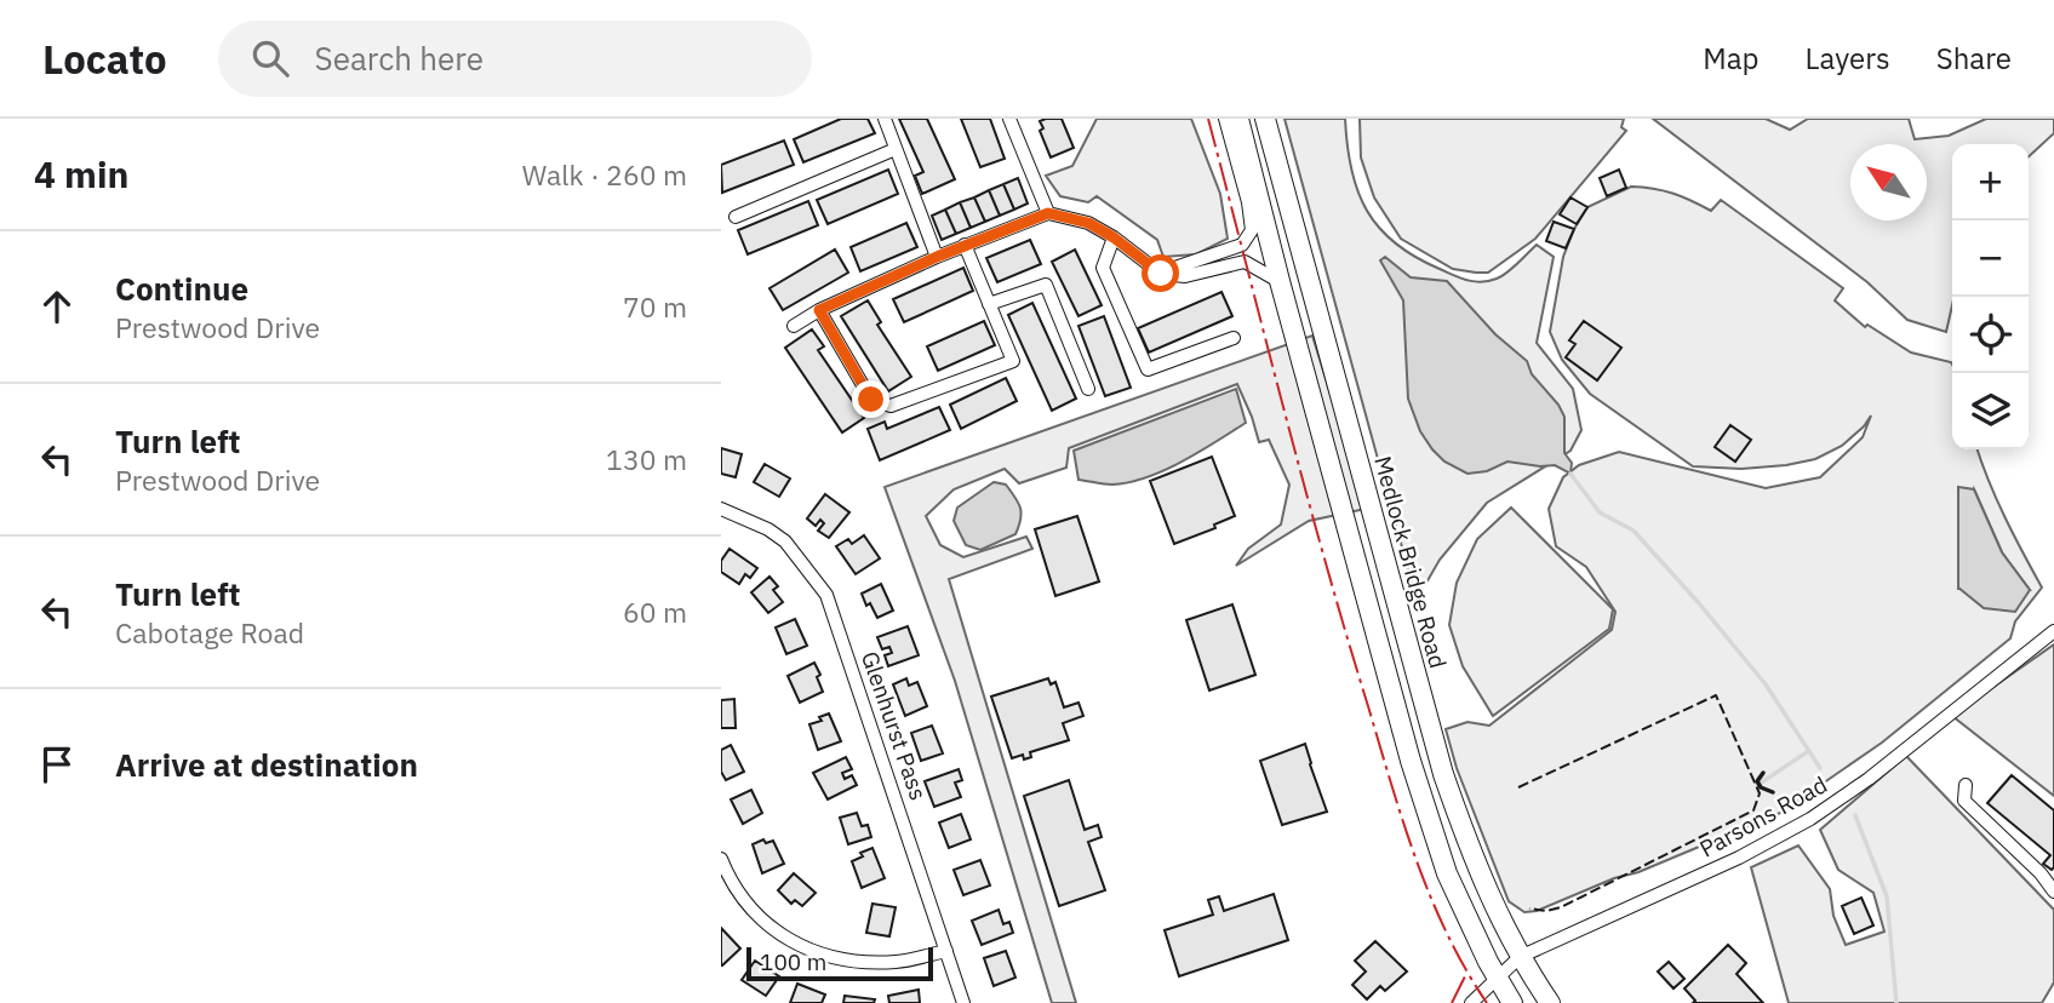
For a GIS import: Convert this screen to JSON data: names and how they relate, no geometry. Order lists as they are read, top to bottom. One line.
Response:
{"streets":{"highway":["Medlock Bridge Road"],"street":["Glenhurst Pass","Parsons Road"]},"crossings":[["Medlock Bridge Road","Parsons Road"]],"scale_bar":"100 m","north":"top left","page":{"header":"Locato","search":"Search here","nav":["Map","Layers","Share"],"heading":["4 min","Walk · 260 m"],"map_buttons":["+","−"],"list":[["Continue","Prestwood Drive","70 m"],["Turn left","Prestwood Drive","130 m"],["Turn left","Cabotage Road","60 m"],"Arrive at destination"],"scale":"100 m"}}
